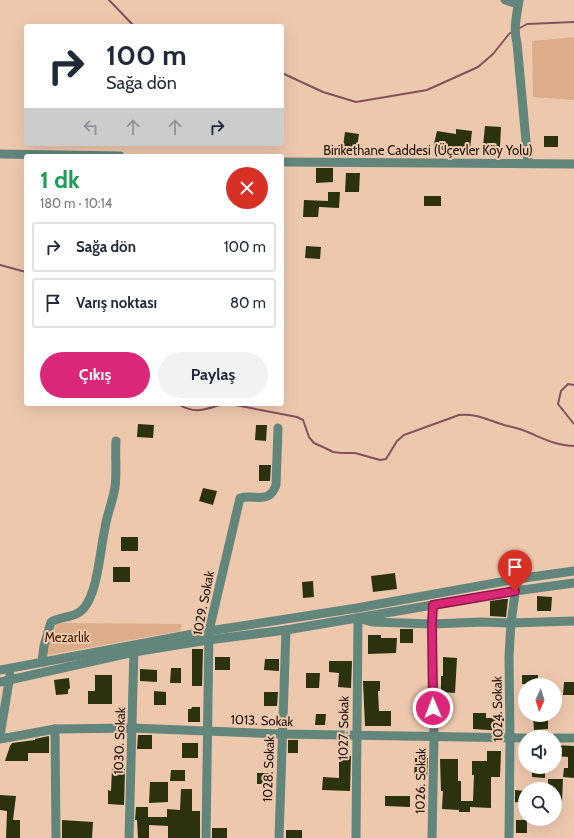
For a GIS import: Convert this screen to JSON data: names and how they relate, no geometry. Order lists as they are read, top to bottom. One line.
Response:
{"streets":{"street":["Birikethane Caddesi (Üçevler Köy Yolu)","1029. Sokak","1024. Sokak","1013. Sokak","1027. Sokak","1030. Sokak","1028. Sokak","1026. Sokak"]},"crossings":[["1029. Sokak","1013. Sokak"],["1024. Sokak","1013. Sokak"],["1013. Sokak","1027. Sokak"],["1013. Sokak","1030. Sokak"],["1013. Sokak","1028. Sokak"],["1013. Sokak","1026. Sokak"]],"parks":["Mezarlık"],"north":"bottom","page":{"turn":["100 m","Sağa dön"],"heading":["1 dk","180 m · 10:14"],"list":[{"name":"Sağa dön","value":"100 m"},{"name":"Varış noktası","value":"80 m"}],"buttons":["Çıkış","Paylaş"]}}
